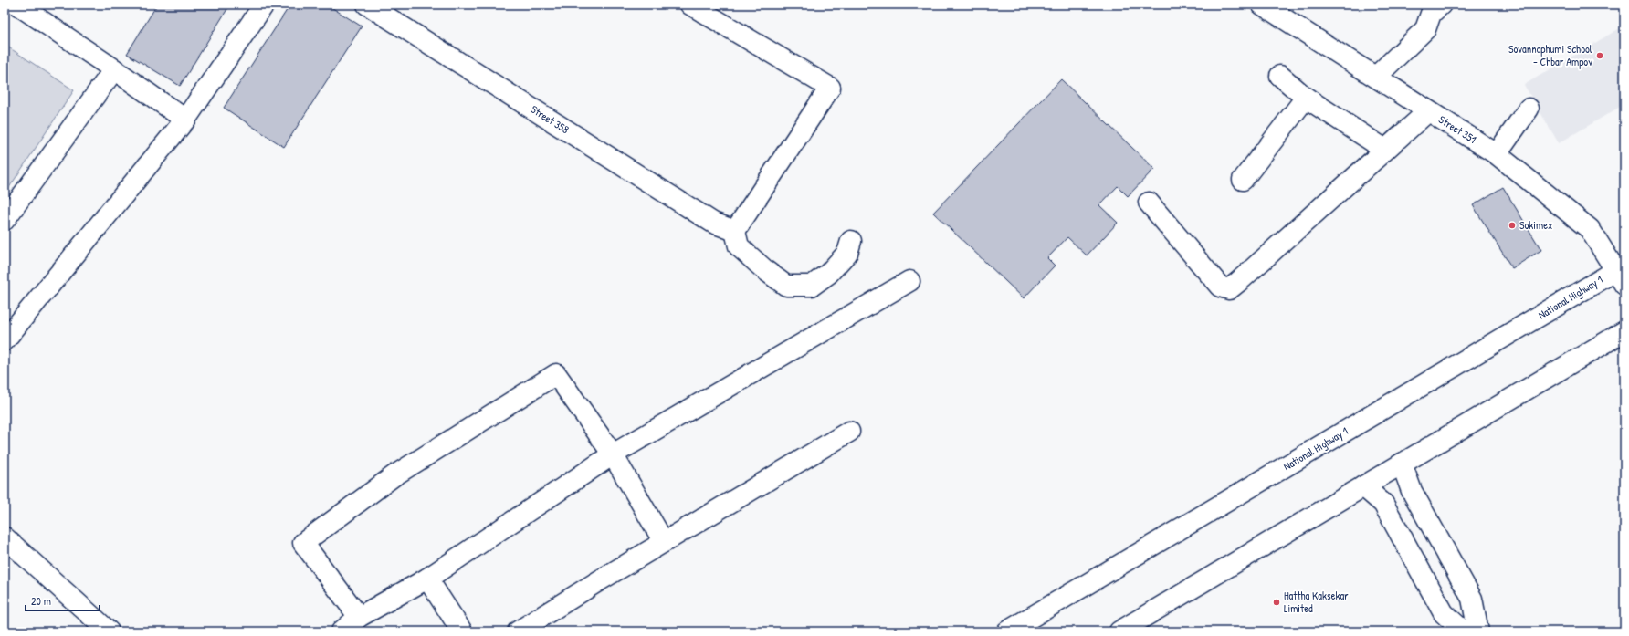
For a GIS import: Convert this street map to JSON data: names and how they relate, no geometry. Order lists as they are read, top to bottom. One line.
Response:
{"streets":{"main road":["Street 358","Street 351","National Highway 1"]},"crossings":[["Street 351","National Highway 1"]],"places":["Sovannaphumi School - Chbar Ampov","Sokimex","Hattha Kaksekar Limited"],"scale_bar":"20 m"}
